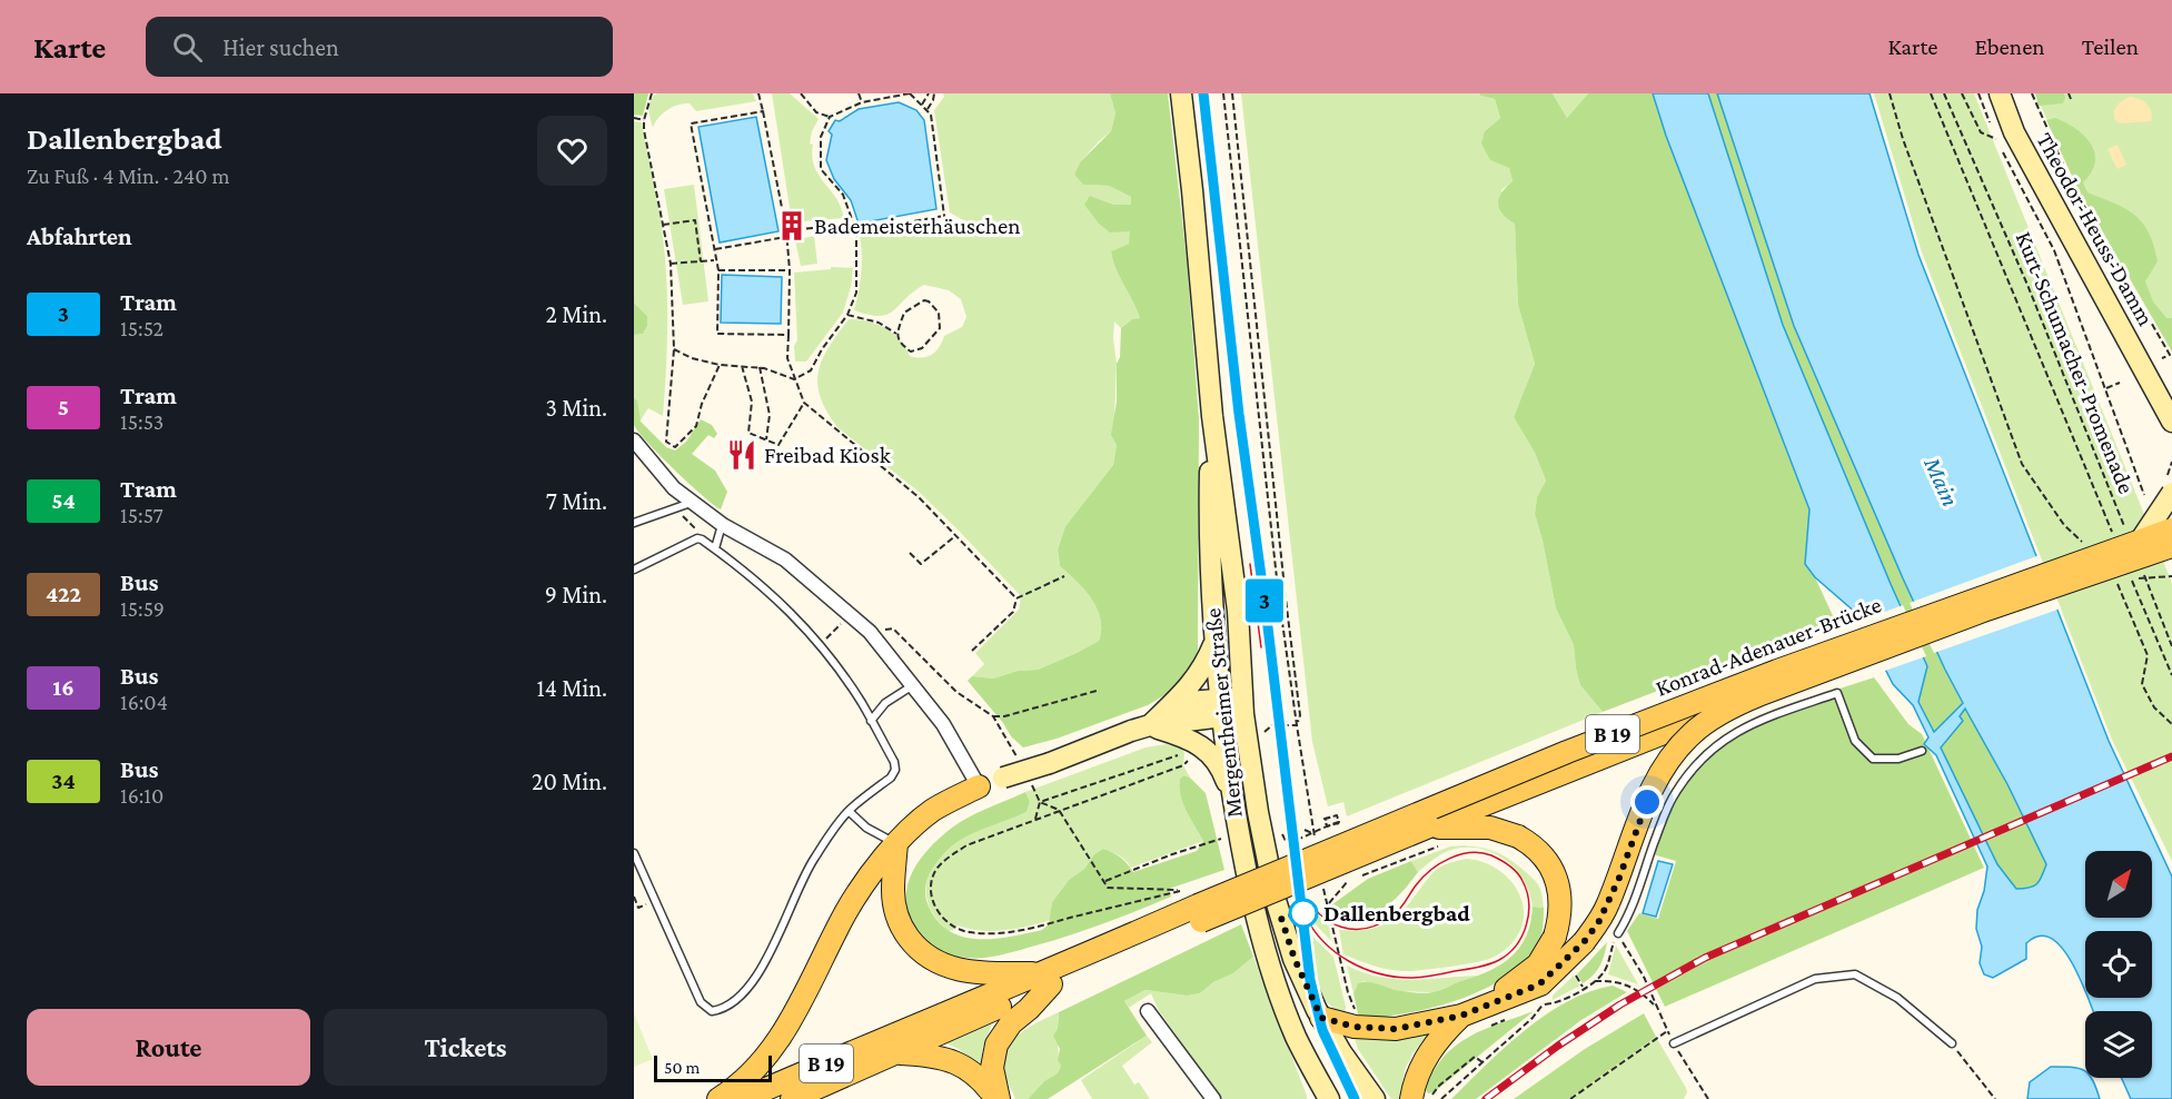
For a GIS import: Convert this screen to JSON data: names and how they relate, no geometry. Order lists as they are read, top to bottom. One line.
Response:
{"streets":{"main road":["Theodor-Heuss-Damm","Konrad-Adenauer-Brücke","Mergentheimer Straße","B 19"],"path":["Kurt-Schumacher-Promenade"]},"crossings":[["Kurt-Schumacher-Promenade","Konrad-Adenauer-Brücke"],["Kurt-Schumacher-Promenade","B 19"],["Konrad-Adenauer-Brücke","B 19"]],"water":["Main"],"places":{"building":["Bademeisterhäuschen"],"restaurant":["Freibad Kiosk"],"other":["Dallenbergbad"]},"lines":["tram line 3"],"scale_bar":"50 m","north":"top right","page":{"header":"Karte","search":"Hier suchen","nav":["Karte","Ebenen","Teilen"],"heading":[["Dallenbergbad","Zu Fuß · 4 Min. · 240 m"],"Abfahrten"],"on_map":"3","list":[{"mark":"3","name":"Tram","note":"15:52","value":"2 Min."},{"mark":"5","name":"Tram","note":"15:53","value":"3 Min."},{"mark":"54","name":"Tram","note":"15:57","value":"7 Min."},{"mark":"422","name":"Bus","note":"15:59","value":"9 Min."},{"mark":"16","name":"Bus","note":"16:04","value":"14 Min."},{"mark":"34","name":"Bus","note":"16:10","value":"20 Min."}],"buttons":["Route","Tickets"],"scale":"50 m"}}
